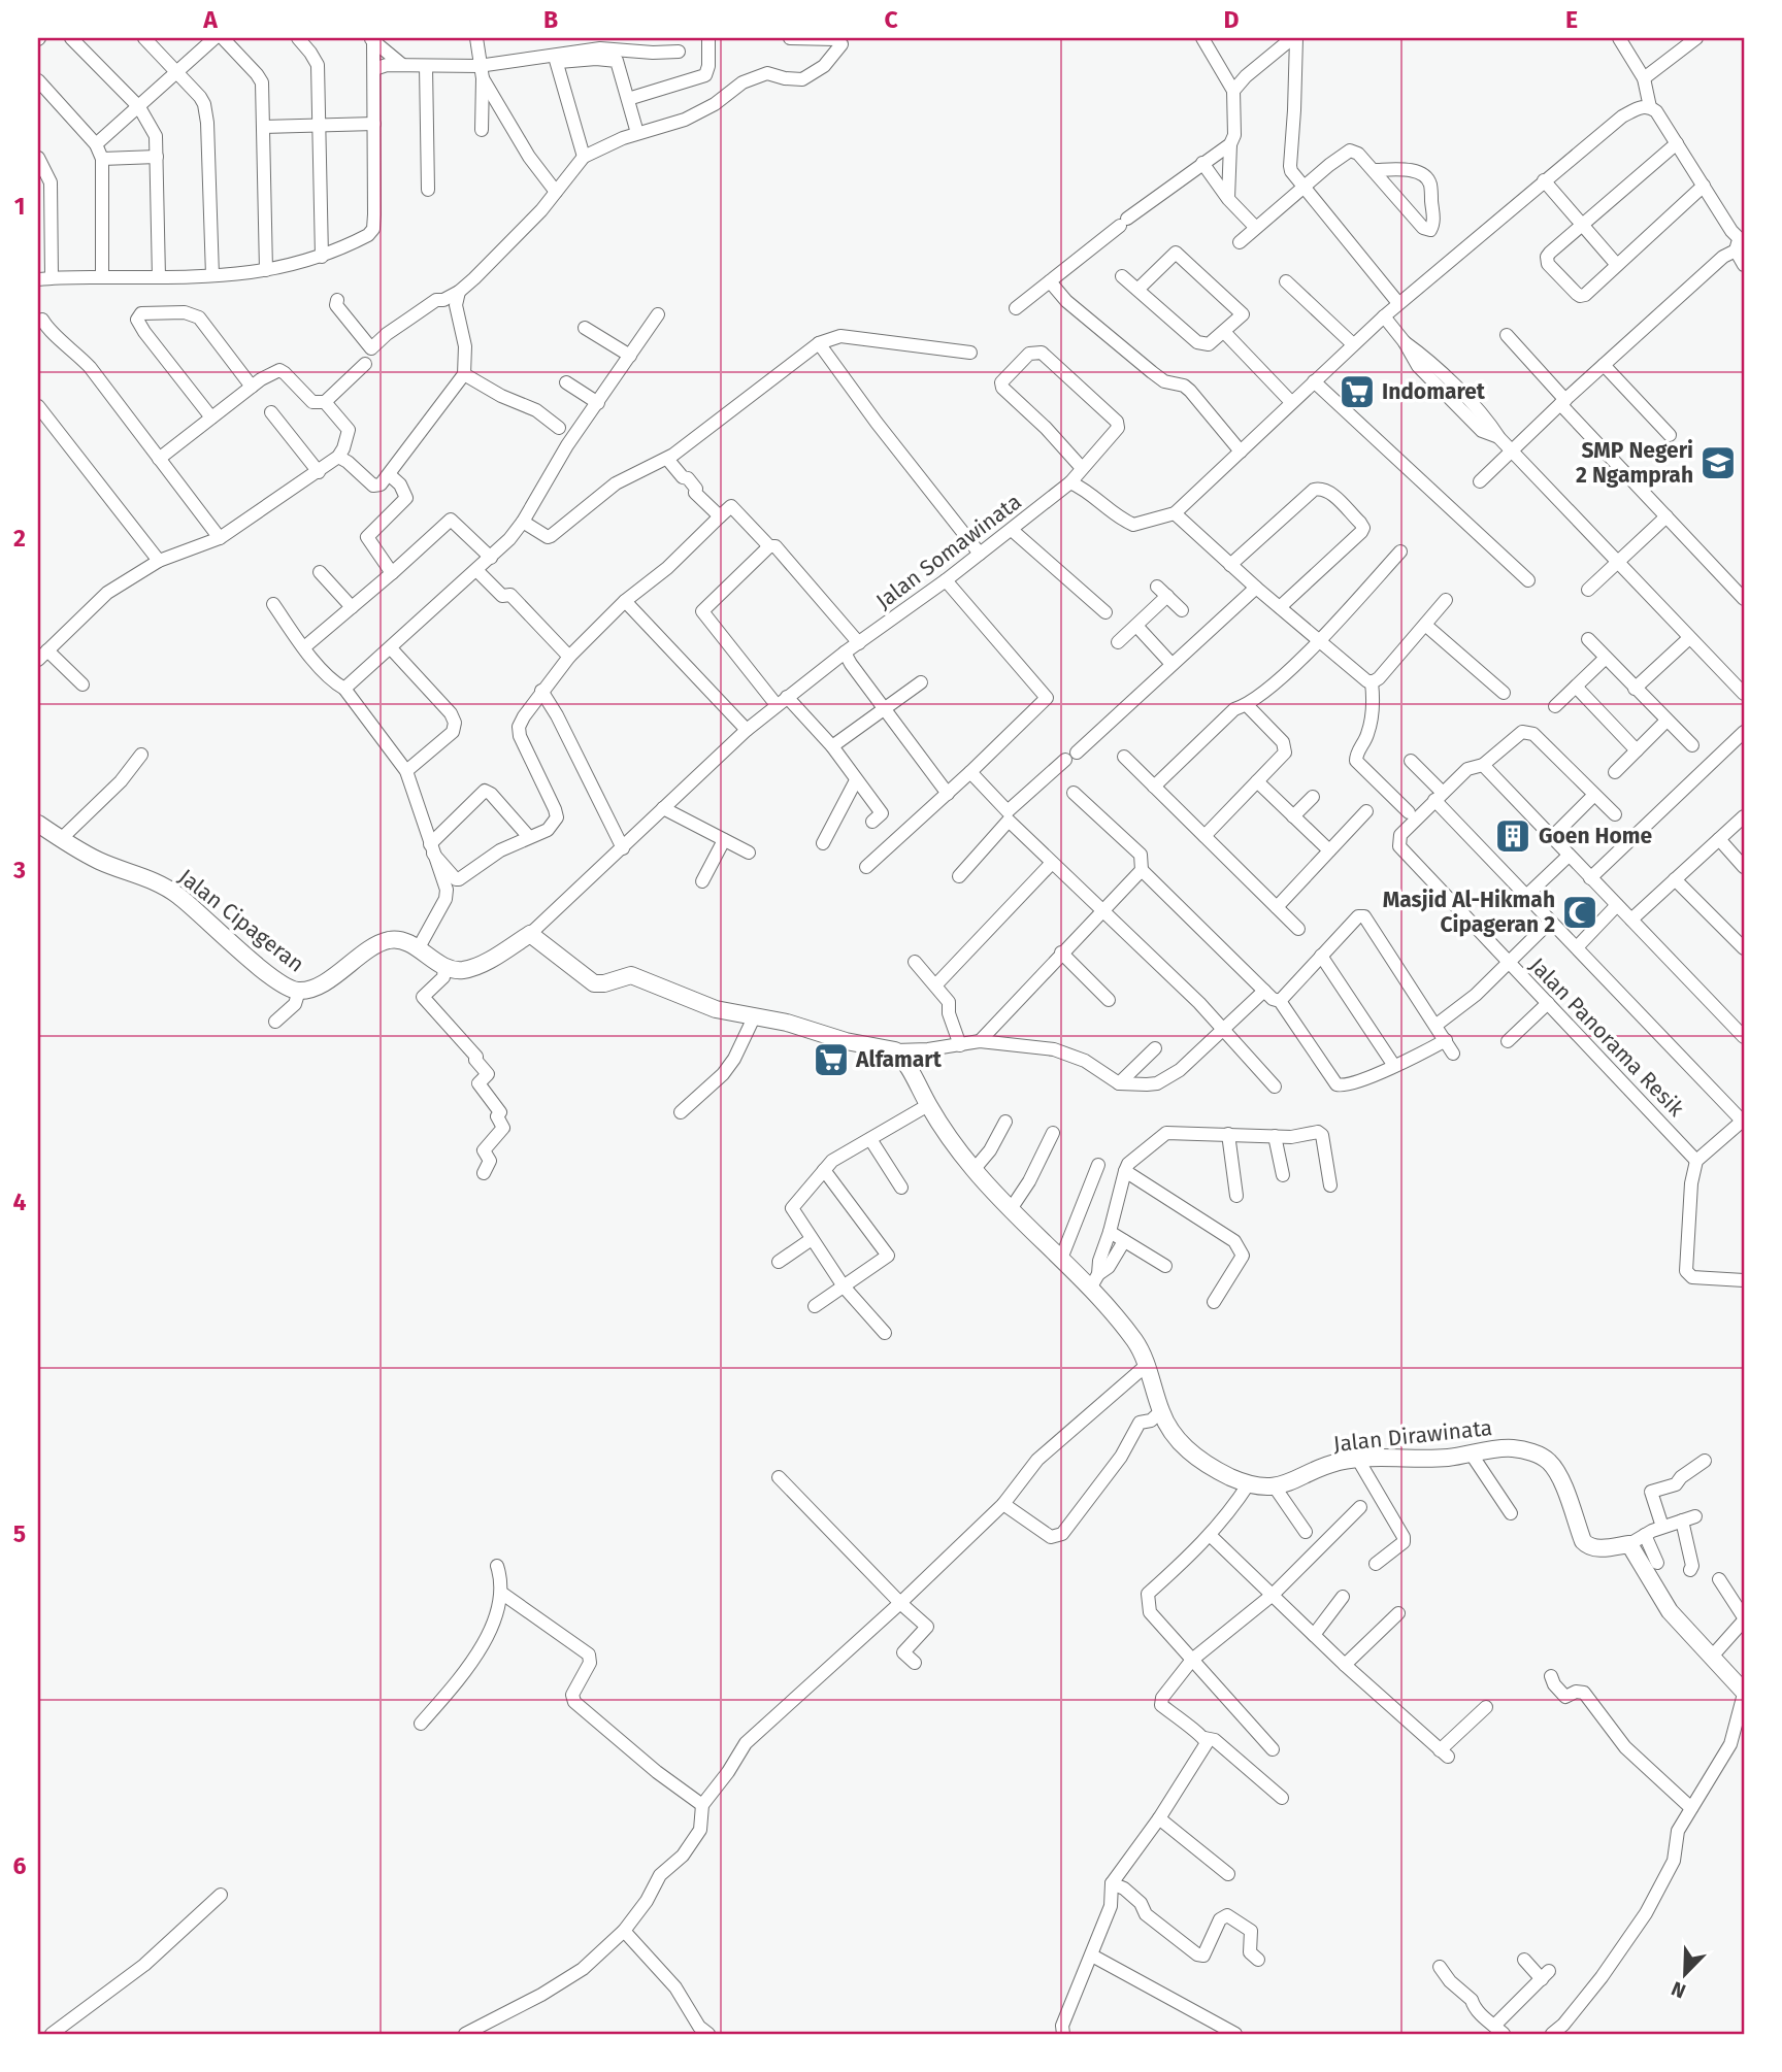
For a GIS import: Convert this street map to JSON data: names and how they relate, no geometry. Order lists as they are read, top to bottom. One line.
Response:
{"streets":{"street":["Jalan Somawinata","Jalan Cipageran","Jalan Panorama Resik","Jalan Dirawinata"]},"places":{"supermarket":["Indomaret","Alfamart"],"school or university":["SMP Negeri 2 Ngamprah"],"building":["Goen Home"],"mosque":["Masjid Al-Hikmah Cipageran 2"]},"north":"bottom left","grid":{"columns":["A","B","C","D","E"],"rows":["1","2","3","4","5","6"]}}
